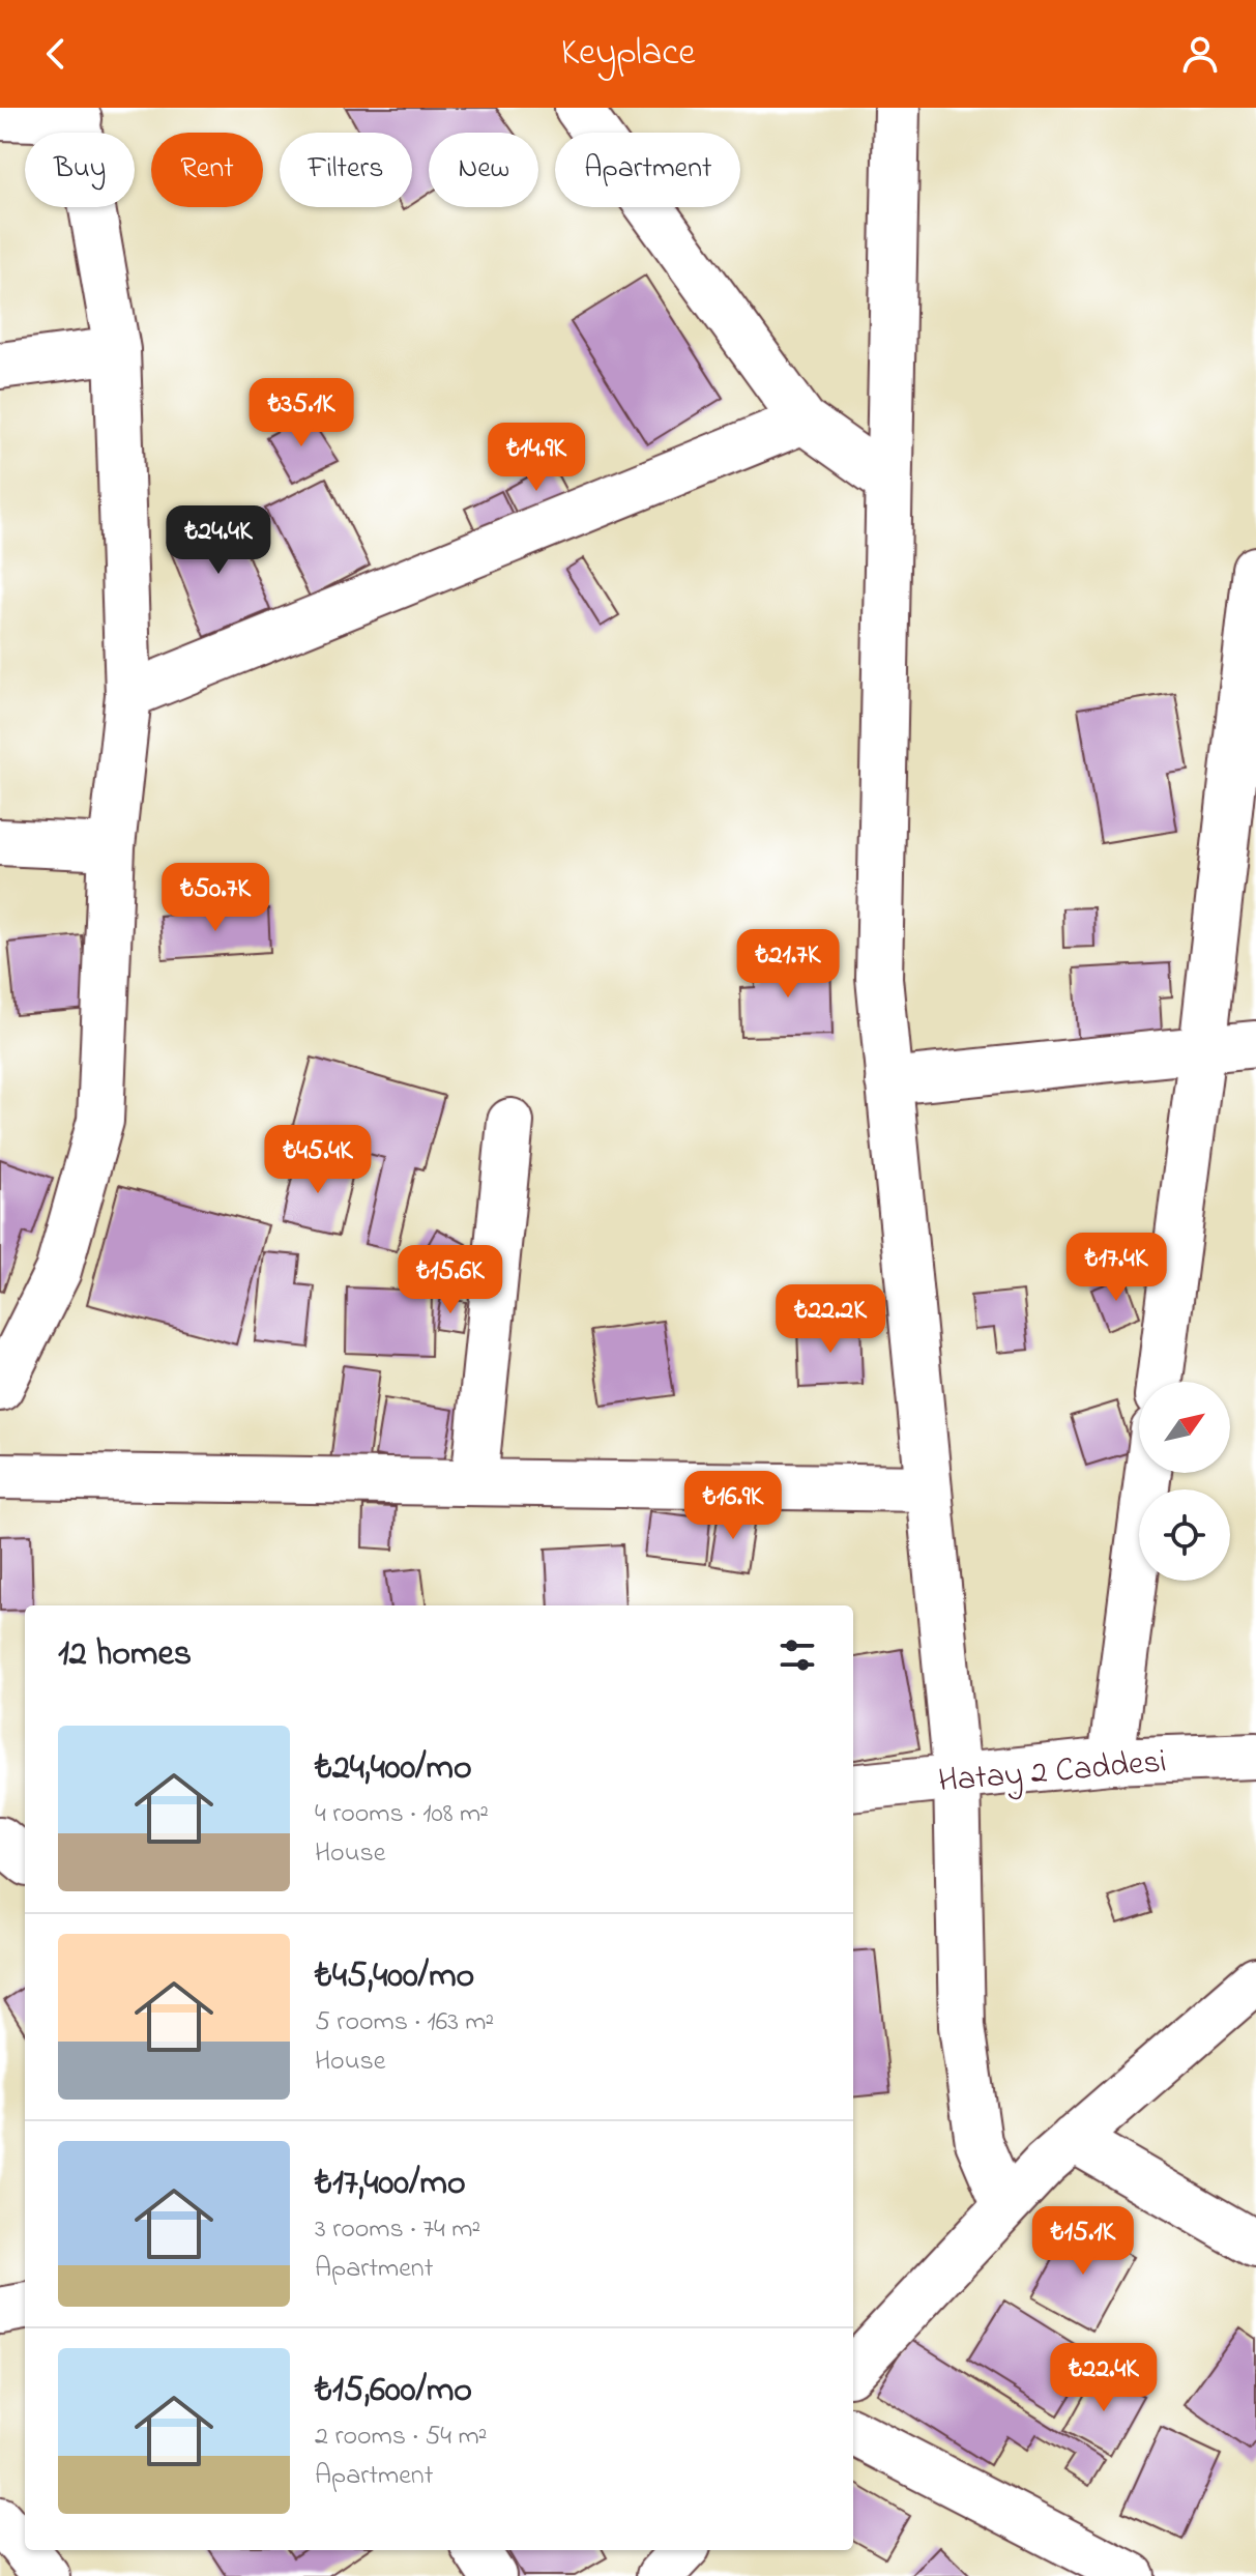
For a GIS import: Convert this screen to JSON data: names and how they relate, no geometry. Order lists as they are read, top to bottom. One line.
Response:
{"streets":{"street":["Hatay 2 Caddesi"]},"north":"top right","page":{"header":"Keyplace","chip":["Buy","Rent","Filters","New","Apartment"],"price":["₺35.1K","₺14.9K","₺24.4K","₺50.7K","₺21.7K","₺45.4K","₺17.4K","₺15.6K","₺22.2K","₺16.9K","₺15.1K","₺22.4K"],"heading":"12 homes","list":[{"name":"₺24,400/mo","note":"4 rooms · 108 m² · House"},{"name":"₺45,400/mo","note":"5 rooms · 163 m² · House"},{"name":"₺17,400/mo","note":"3 rooms · 74 m² · Apartment"},{"name":"₺15,600/mo","note":"2 rooms · 54 m² · Apartment"}]}}
